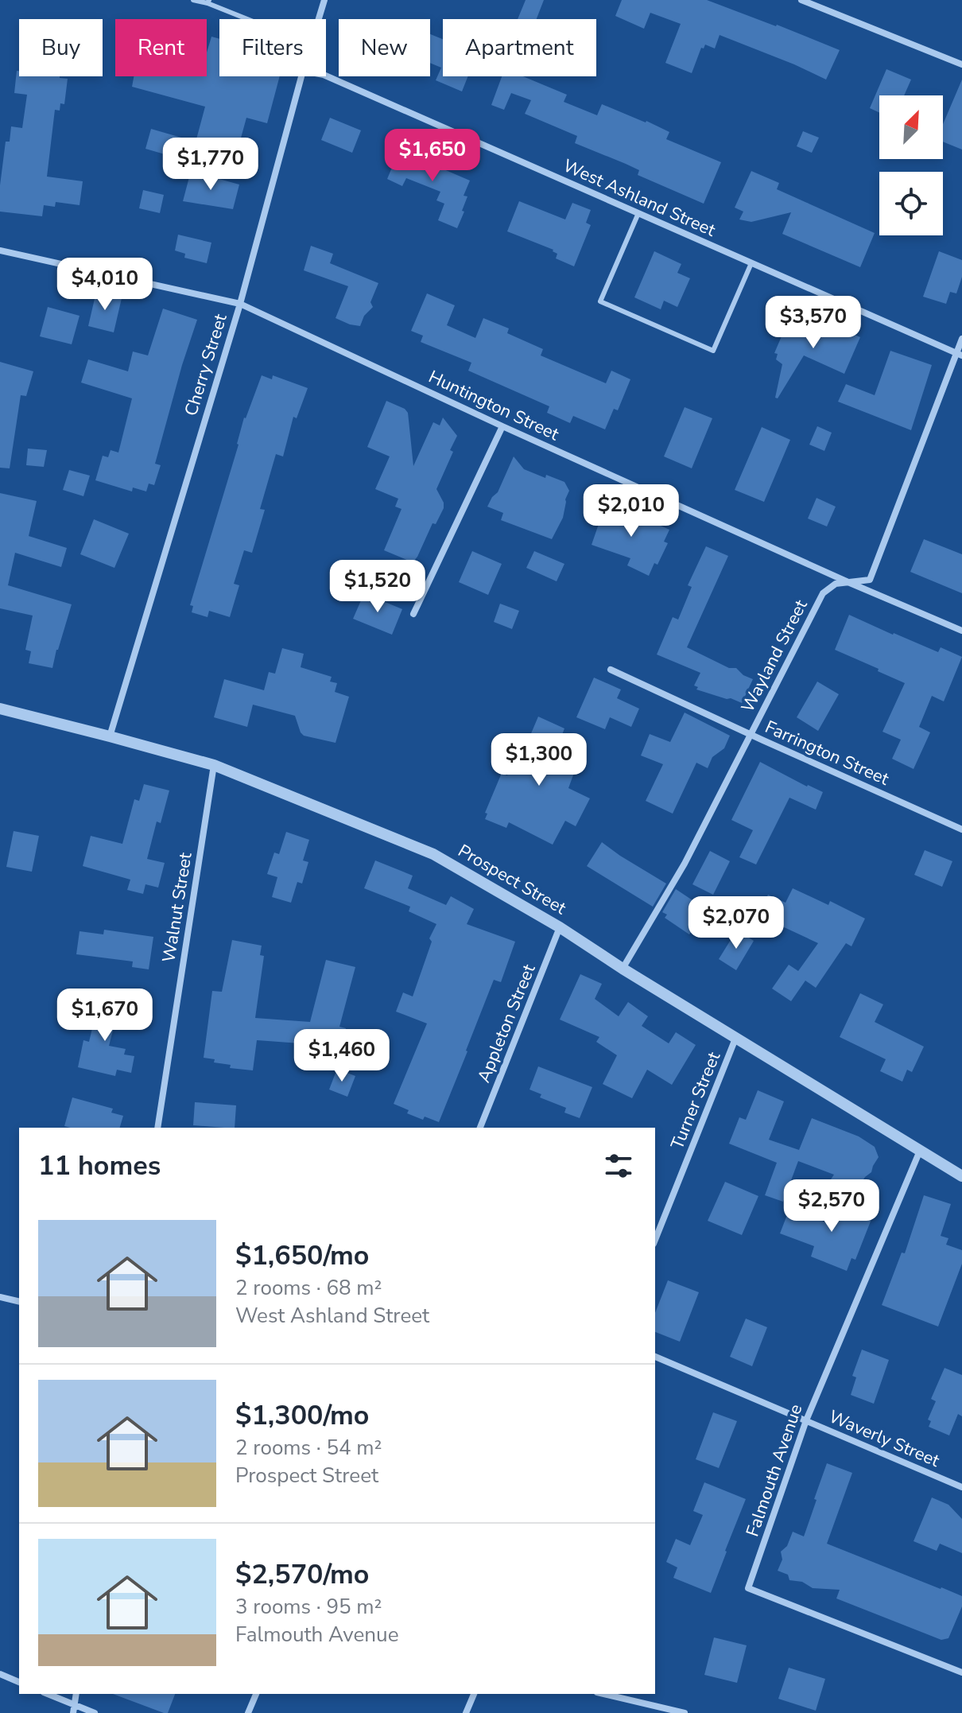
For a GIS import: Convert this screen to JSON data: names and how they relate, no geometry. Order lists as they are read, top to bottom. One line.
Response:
{"streets":{"street":["West Ashland Street","Cherry Street","Huntington Street","Wayland Street","Farrington Street","Prospect Street","Walnut Street","Appleton Street","Turner Street","Waverly Street","Falmouth Avenue"]},"crossings":[["West Ashland Street","Wayland Street"],["Cherry Street","Huntington Street"],["Cherry Street","Prospect Street"],["Huntington Street","Wayland Street"],["Wayland Street","Farrington Street"],["Wayland Street","Prospect Street"],["Prospect Street","Walnut Street"],["Prospect Street","Appleton Street"],["Prospect Street","Turner Street"],["Prospect Street","Falmouth Avenue"],["Waverly Street","Falmouth Avenue"]],"north":"top right","page":{"chip":["Buy","Rent","Filters","New","Apartment"],"price":["$1,650","$1,770","$4,010","$3,570","$2,010","$1,520","$1,300","$2,070","$1,670","$1,460","$2,570"],"heading":"11 homes","list":[{"name":"$1,650/mo","note":"2 rooms · 68 m² · West Ashland Street"},{"name":"$1,300/mo","note":"2 rooms · 54 m² · Prospect Street"},{"name":"$2,570/mo","note":"3 rooms · 95 m² · Falmouth Avenue"}]}}
